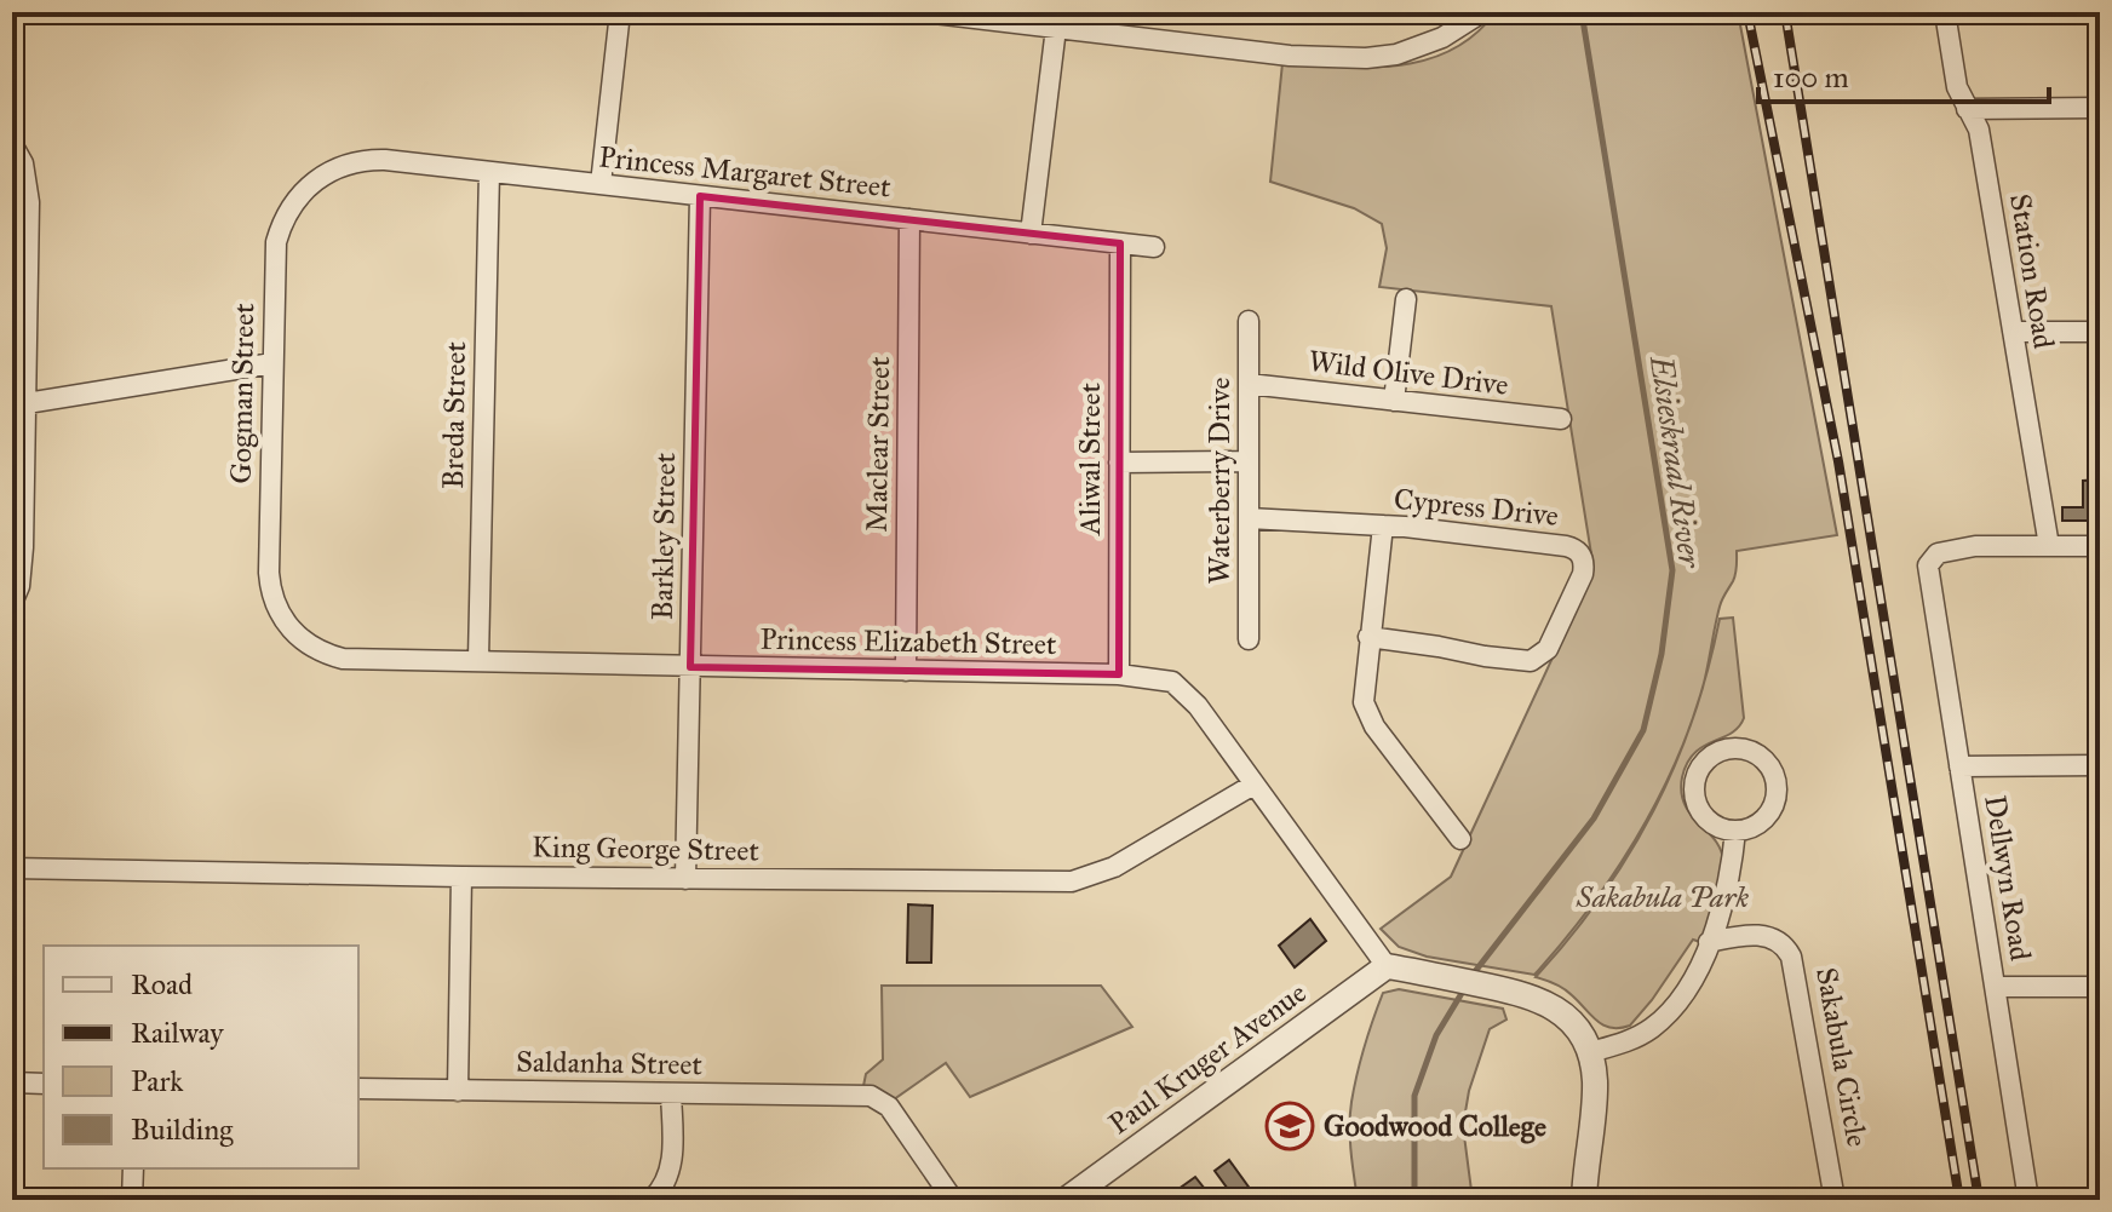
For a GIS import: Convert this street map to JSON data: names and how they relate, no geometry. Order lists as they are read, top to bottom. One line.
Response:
{"streets":{"street":["Princess Margaret Street","Station Road","Wild Olive Drive","Gogman Street","Breda Street","Maclear Street","Aliwal Street","Waterberry Drive","Cypress Drive","Barkley Street","Princess Elizabeth Street","King George Street","Dellwyn Road","Sakabula Circle","Paul Kruger Avenue","Saldanha Street"]},"crossings":[["Princess Margaret Street","Gogman Street"],["Princess Margaret Street","Breda Street"],["Princess Margaret Street","Maclear Street"],["Princess Margaret Street","Aliwal Street"],["Princess Margaret Street","Barkley Street"],["Station Road","Dellwyn Road"],["Wild Olive Drive","Waterberry Drive"],["Gogman Street","Princess Elizabeth Street"],["Breda Street","Princess Elizabeth Street"],["Maclear Street","Princess Elizabeth Street"],["Aliwal Street","Princess Elizabeth Street"],["Waterberry Drive","Cypress Drive"],["Barkley Street","Princess Elizabeth Street"],["Barkley Street","King George Street"],["Princess Elizabeth Street","King George Street"],["Princess Elizabeth Street","Paul Kruger Avenue"]],"water":["Elsieskraal River"],"parks":["Sakabula Park"],"places":{"school or university":["Goodwood College"]},"legend":["Road","Railway","Park","Building"],"scale_bar":"100 m"}
